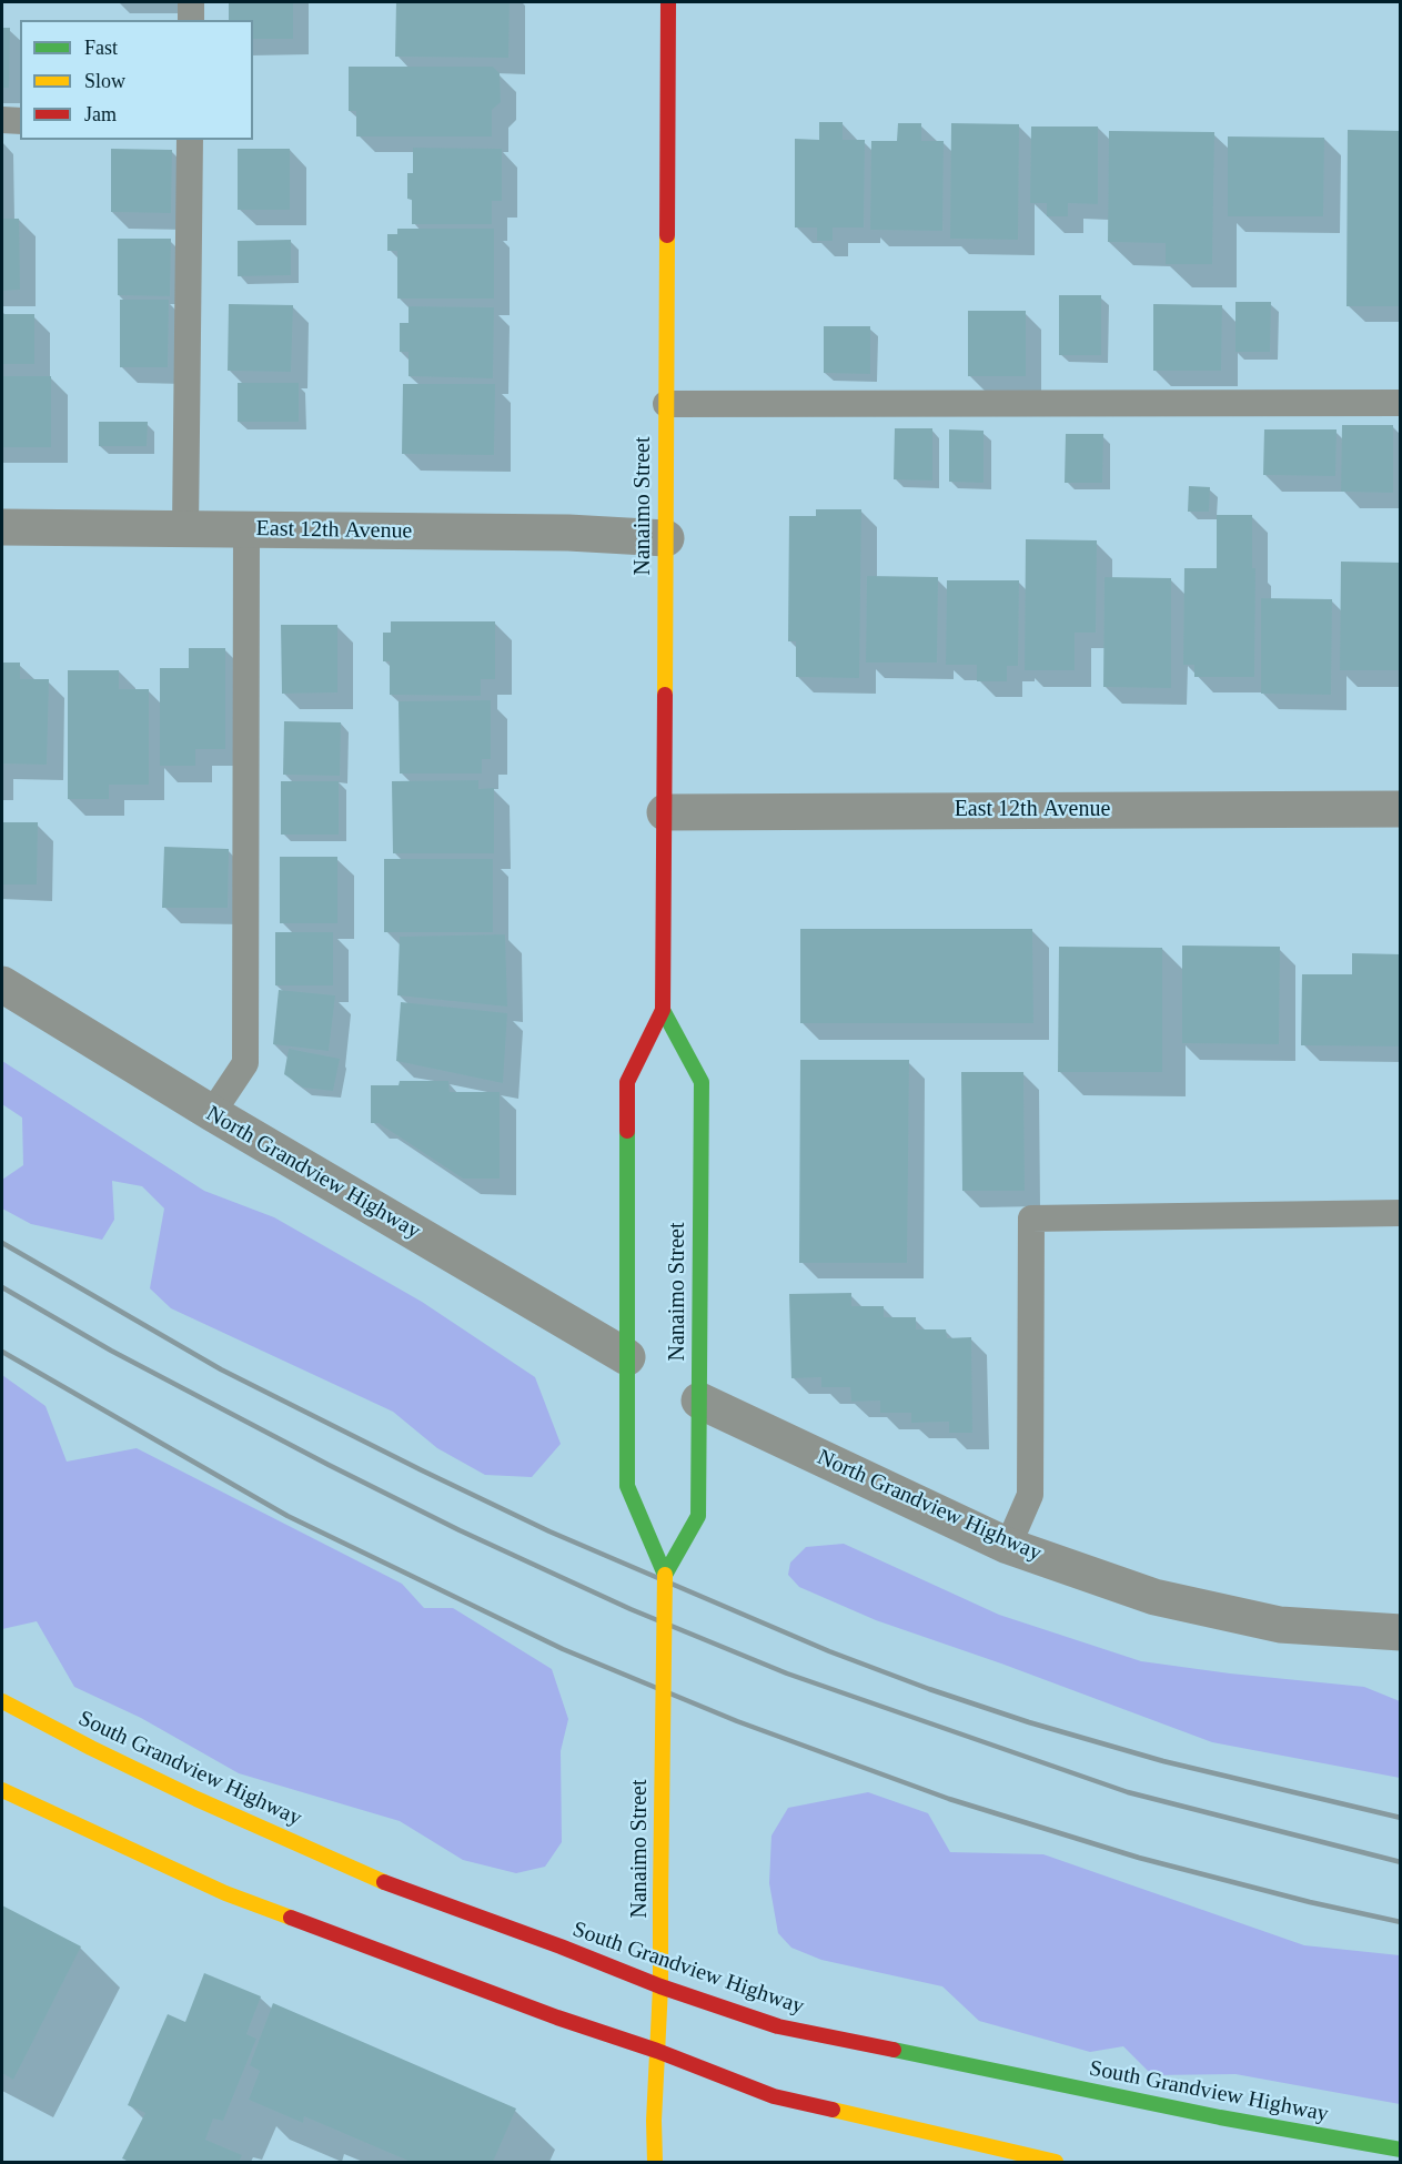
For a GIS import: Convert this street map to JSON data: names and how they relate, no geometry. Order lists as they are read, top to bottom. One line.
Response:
{"streets":{"main road":["Nanaimo Street","South Grandview Highway"],"street":["East 12th Avenue","North Grandview Highway"]},"crossings":[["Nanaimo Street","East 12th Avenue"],["Nanaimo Street","North Grandview Highway"],["Nanaimo Street","South Grandview Highway"]],"legend":["Fast","Slow","Jam"]}
